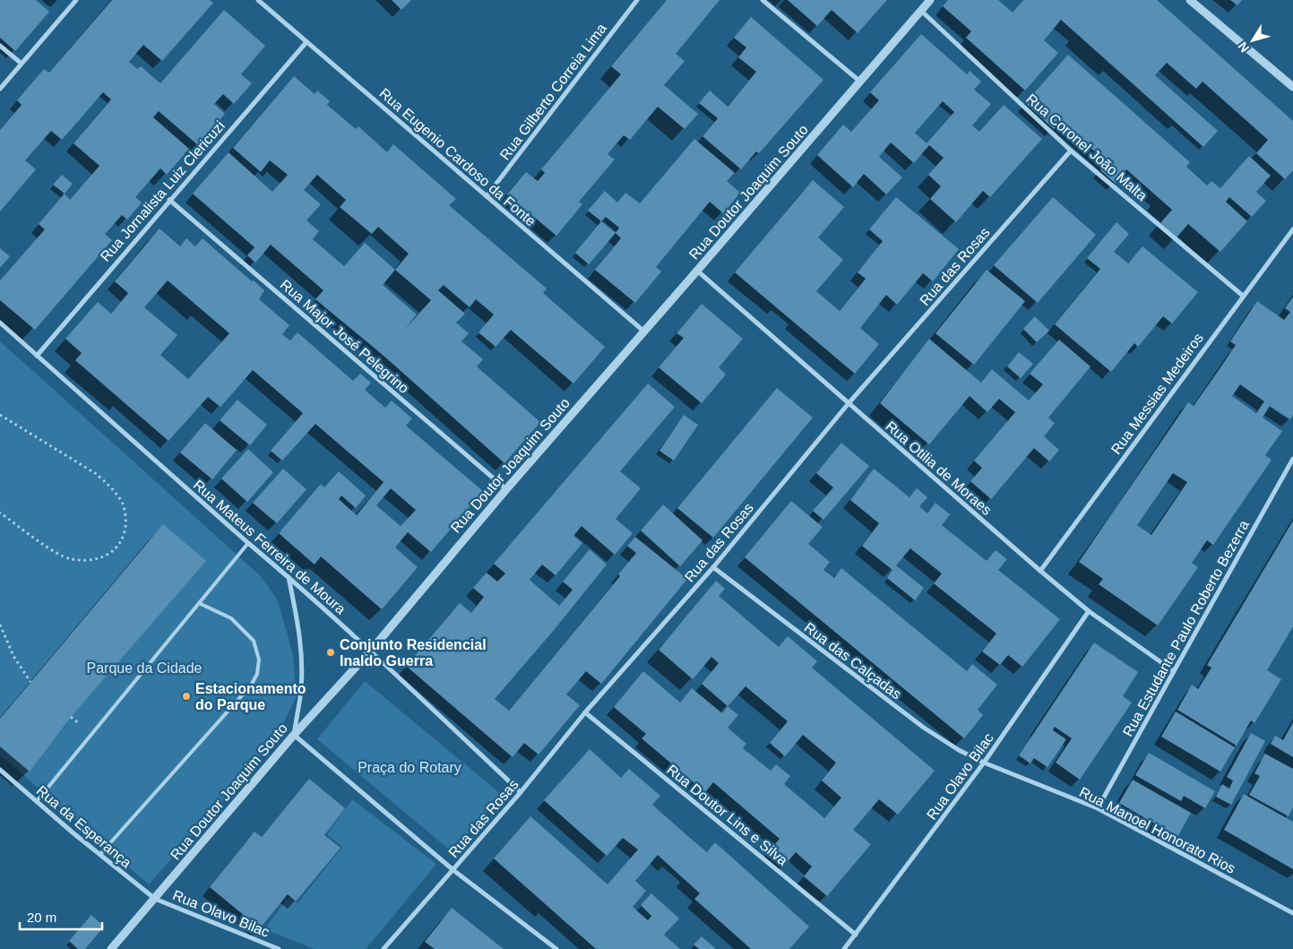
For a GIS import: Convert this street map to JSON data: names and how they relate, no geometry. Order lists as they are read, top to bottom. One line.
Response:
{"streets":{"street":["Rua Gilberto Correia Lima","Rua Coronel João Malta","Rua Eugenio Cardoso da Fonte","Rua Jornalista Luiz Clericuzi","Rua Doutor Joaquim Souto","Rua das Rosas","Rua Major José Pelegrino","Rua Messias Medeiros","Rua Otilia de Moraes","Rua Mateus Ferreira de Moura","Rua Estudante Paulo Roberto Bezerra","Rua das Calçadas","Rua Olavo Bilac","Rua Doutor Lins e Silva","Rua da Esperança","Rua Manoel Honorato Rios"]},"crossings":[["Rua Gilberto Correia Lima","Rua Eugenio Cardoso da Fonte"],["Rua Coronel João Malta","Rua Doutor Joaquim Souto"],["Rua Coronel João Malta","Rua das Rosas"],["Rua Coronel João Malta","Rua Messias Medeiros"],["Rua Eugenio Cardoso da Fonte","Rua Jornalista Luiz Clericuzi"],["Rua Eugenio Cardoso da Fonte","Rua Doutor Joaquim Souto"],["Rua Jornalista Luiz Clericuzi","Rua Major José Pelegrino"],["Rua Jornalista Luiz Clericuzi","Rua Mateus Ferreira de Moura"],["Rua Doutor Joaquim Souto","Rua Major José Pelegrino"],["Rua Doutor Joaquim Souto","Rua Otilia de Moraes"],["Rua Doutor Joaquim Souto","Rua Mateus Ferreira de Moura"],["Rua Doutor Joaquim Souto","Rua Olavo Bilac"],["Rua Doutor Joaquim Souto","Rua da Esperança"],["Rua das Rosas","Rua Otilia de Moraes"],["Rua das Rosas","Rua Mateus Ferreira de Moura"],["Rua das Rosas","Rua das Calçadas"],["Rua das Rosas","Rua Doutor Lins e Silva"],["Rua Messias Medeiros","Rua Otilia de Moraes"],["Rua Otilia de Moraes","Rua Estudante Paulo Roberto Bezerra"],["Rua Otilia de Moraes","Rua Olavo Bilac"],["Rua Estudante Paulo Roberto Bezerra","Rua Manoel Honorato Rios"],["Rua das Calçadas","Rua Olavo Bilac"],["Rua das Calçadas","Rua Manoel Honorato Rios"],["Rua Olavo Bilac","Rua Doutor Lins e Silva"],["Rua Olavo Bilac","Rua da Esperança"],["Rua Olavo Bilac","Rua Manoel Honorato Rios"]],"parks":["Parque da Cidade","Praça do Rotary"],"places":["Conjunto Residencial Inaldo Guerra","Estacionamento do Parque"],"scale_bar":"20 m","north":"bottom left"}
